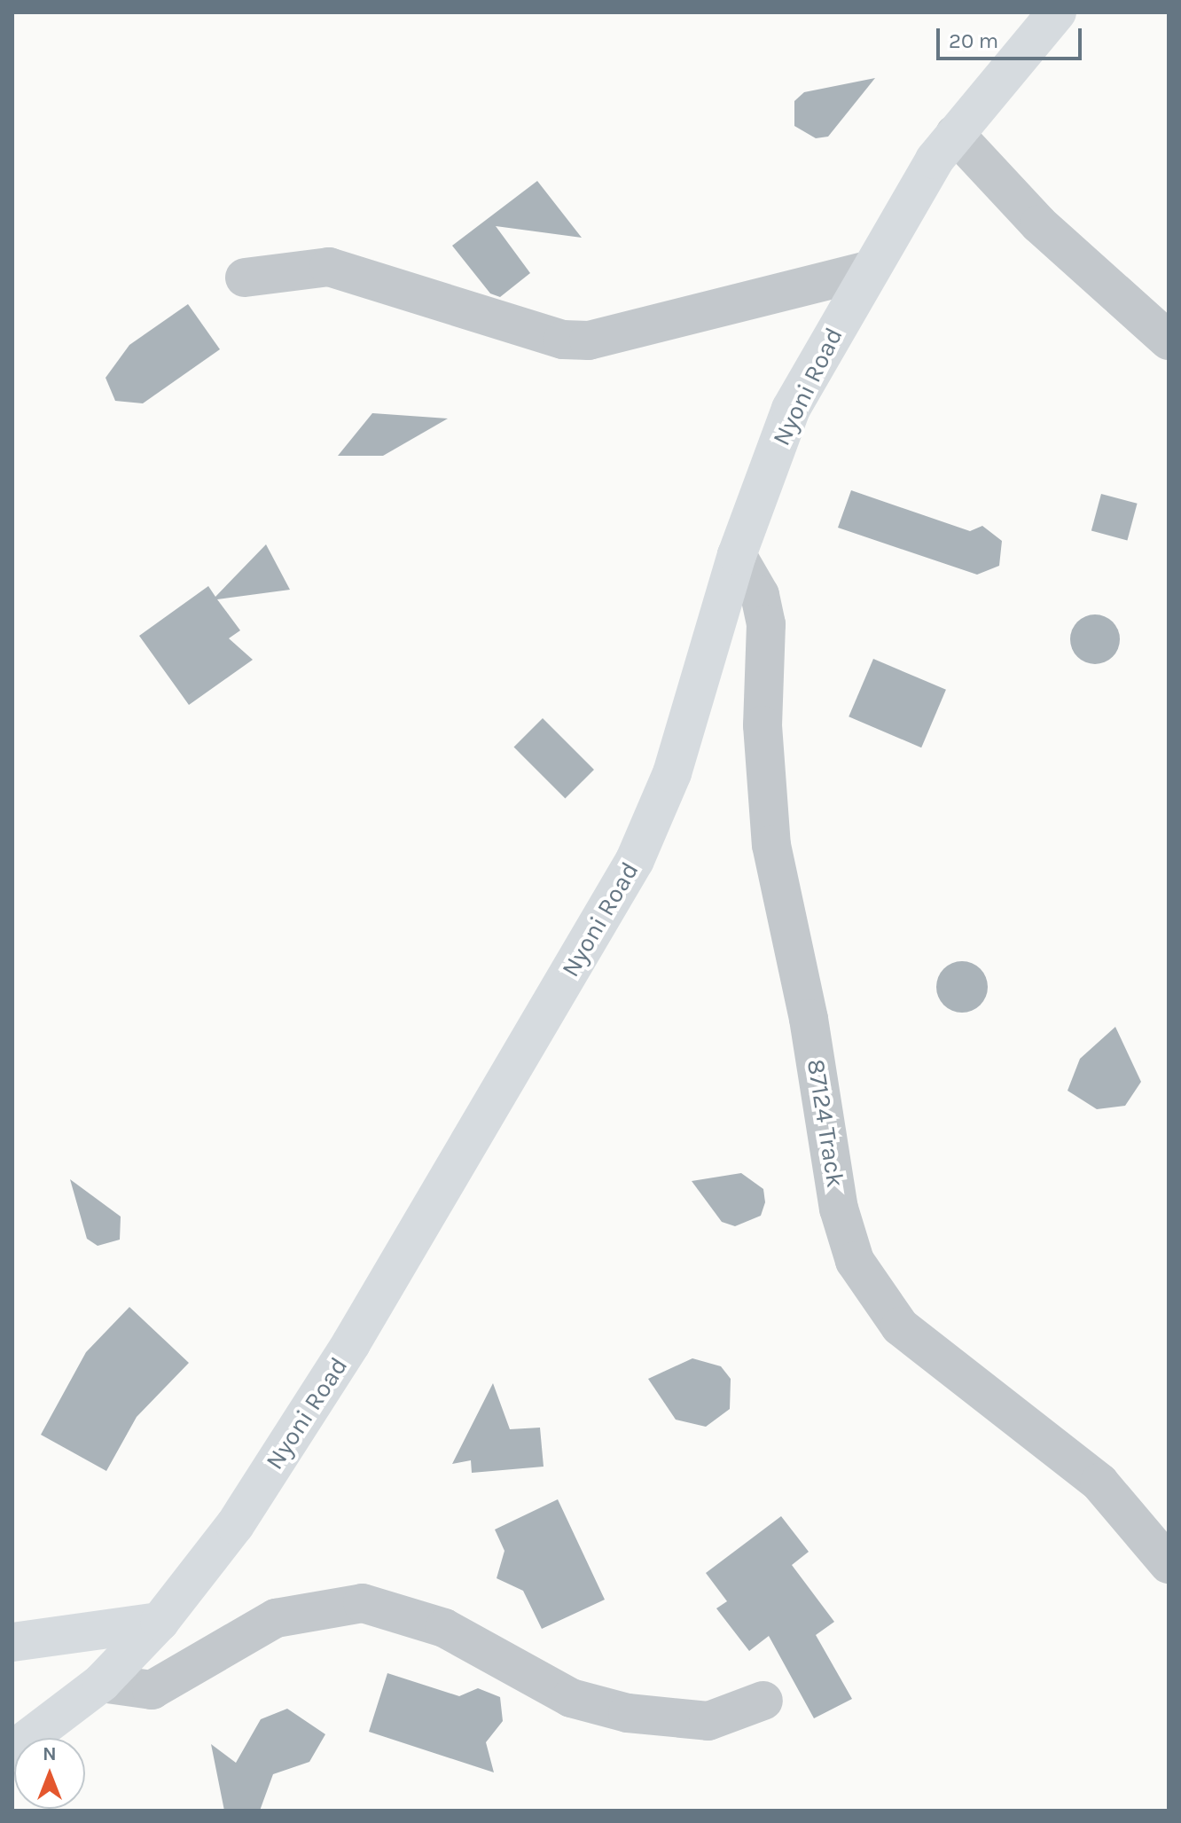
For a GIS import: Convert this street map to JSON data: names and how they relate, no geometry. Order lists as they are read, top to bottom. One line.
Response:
{"streets":{"street":["Nyoni Road","87124 Track"]},"crossings":[["Nyoni Road","87124 Track"]],"scale_bar":"20 m","north":"top"}
